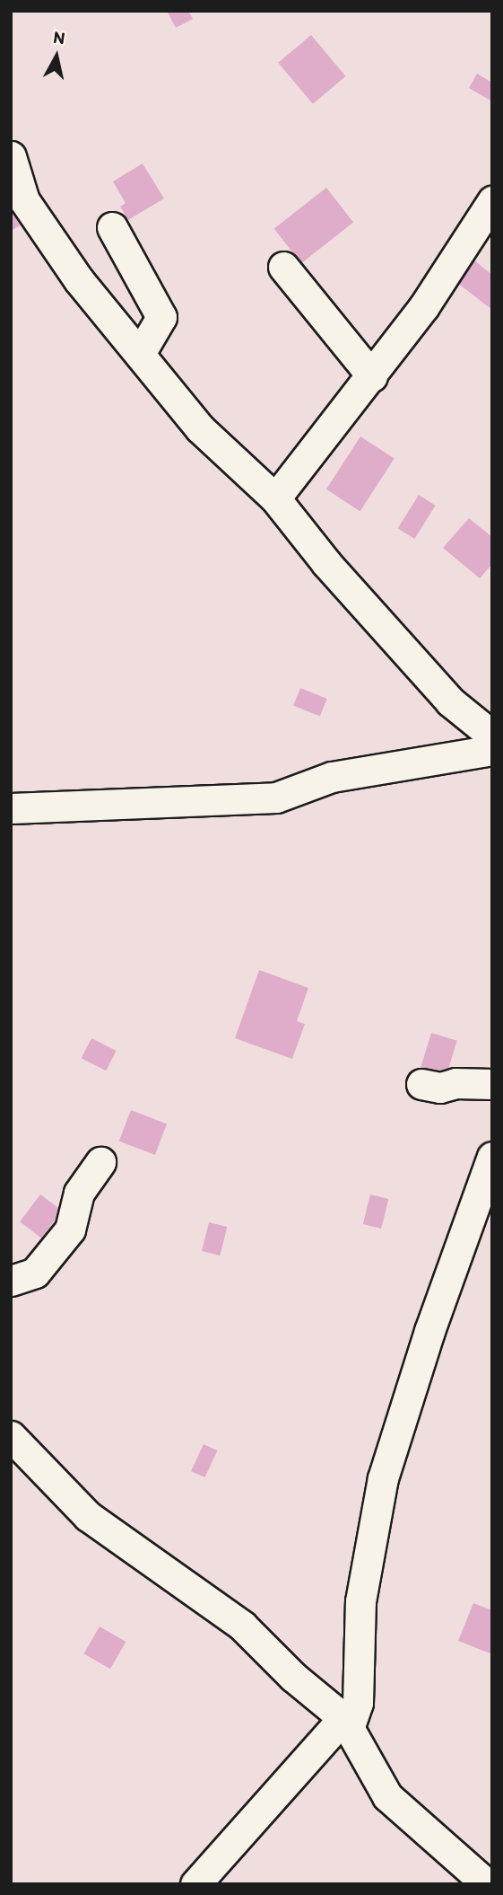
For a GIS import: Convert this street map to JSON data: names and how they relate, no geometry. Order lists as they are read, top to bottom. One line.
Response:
{"north":"top"}
